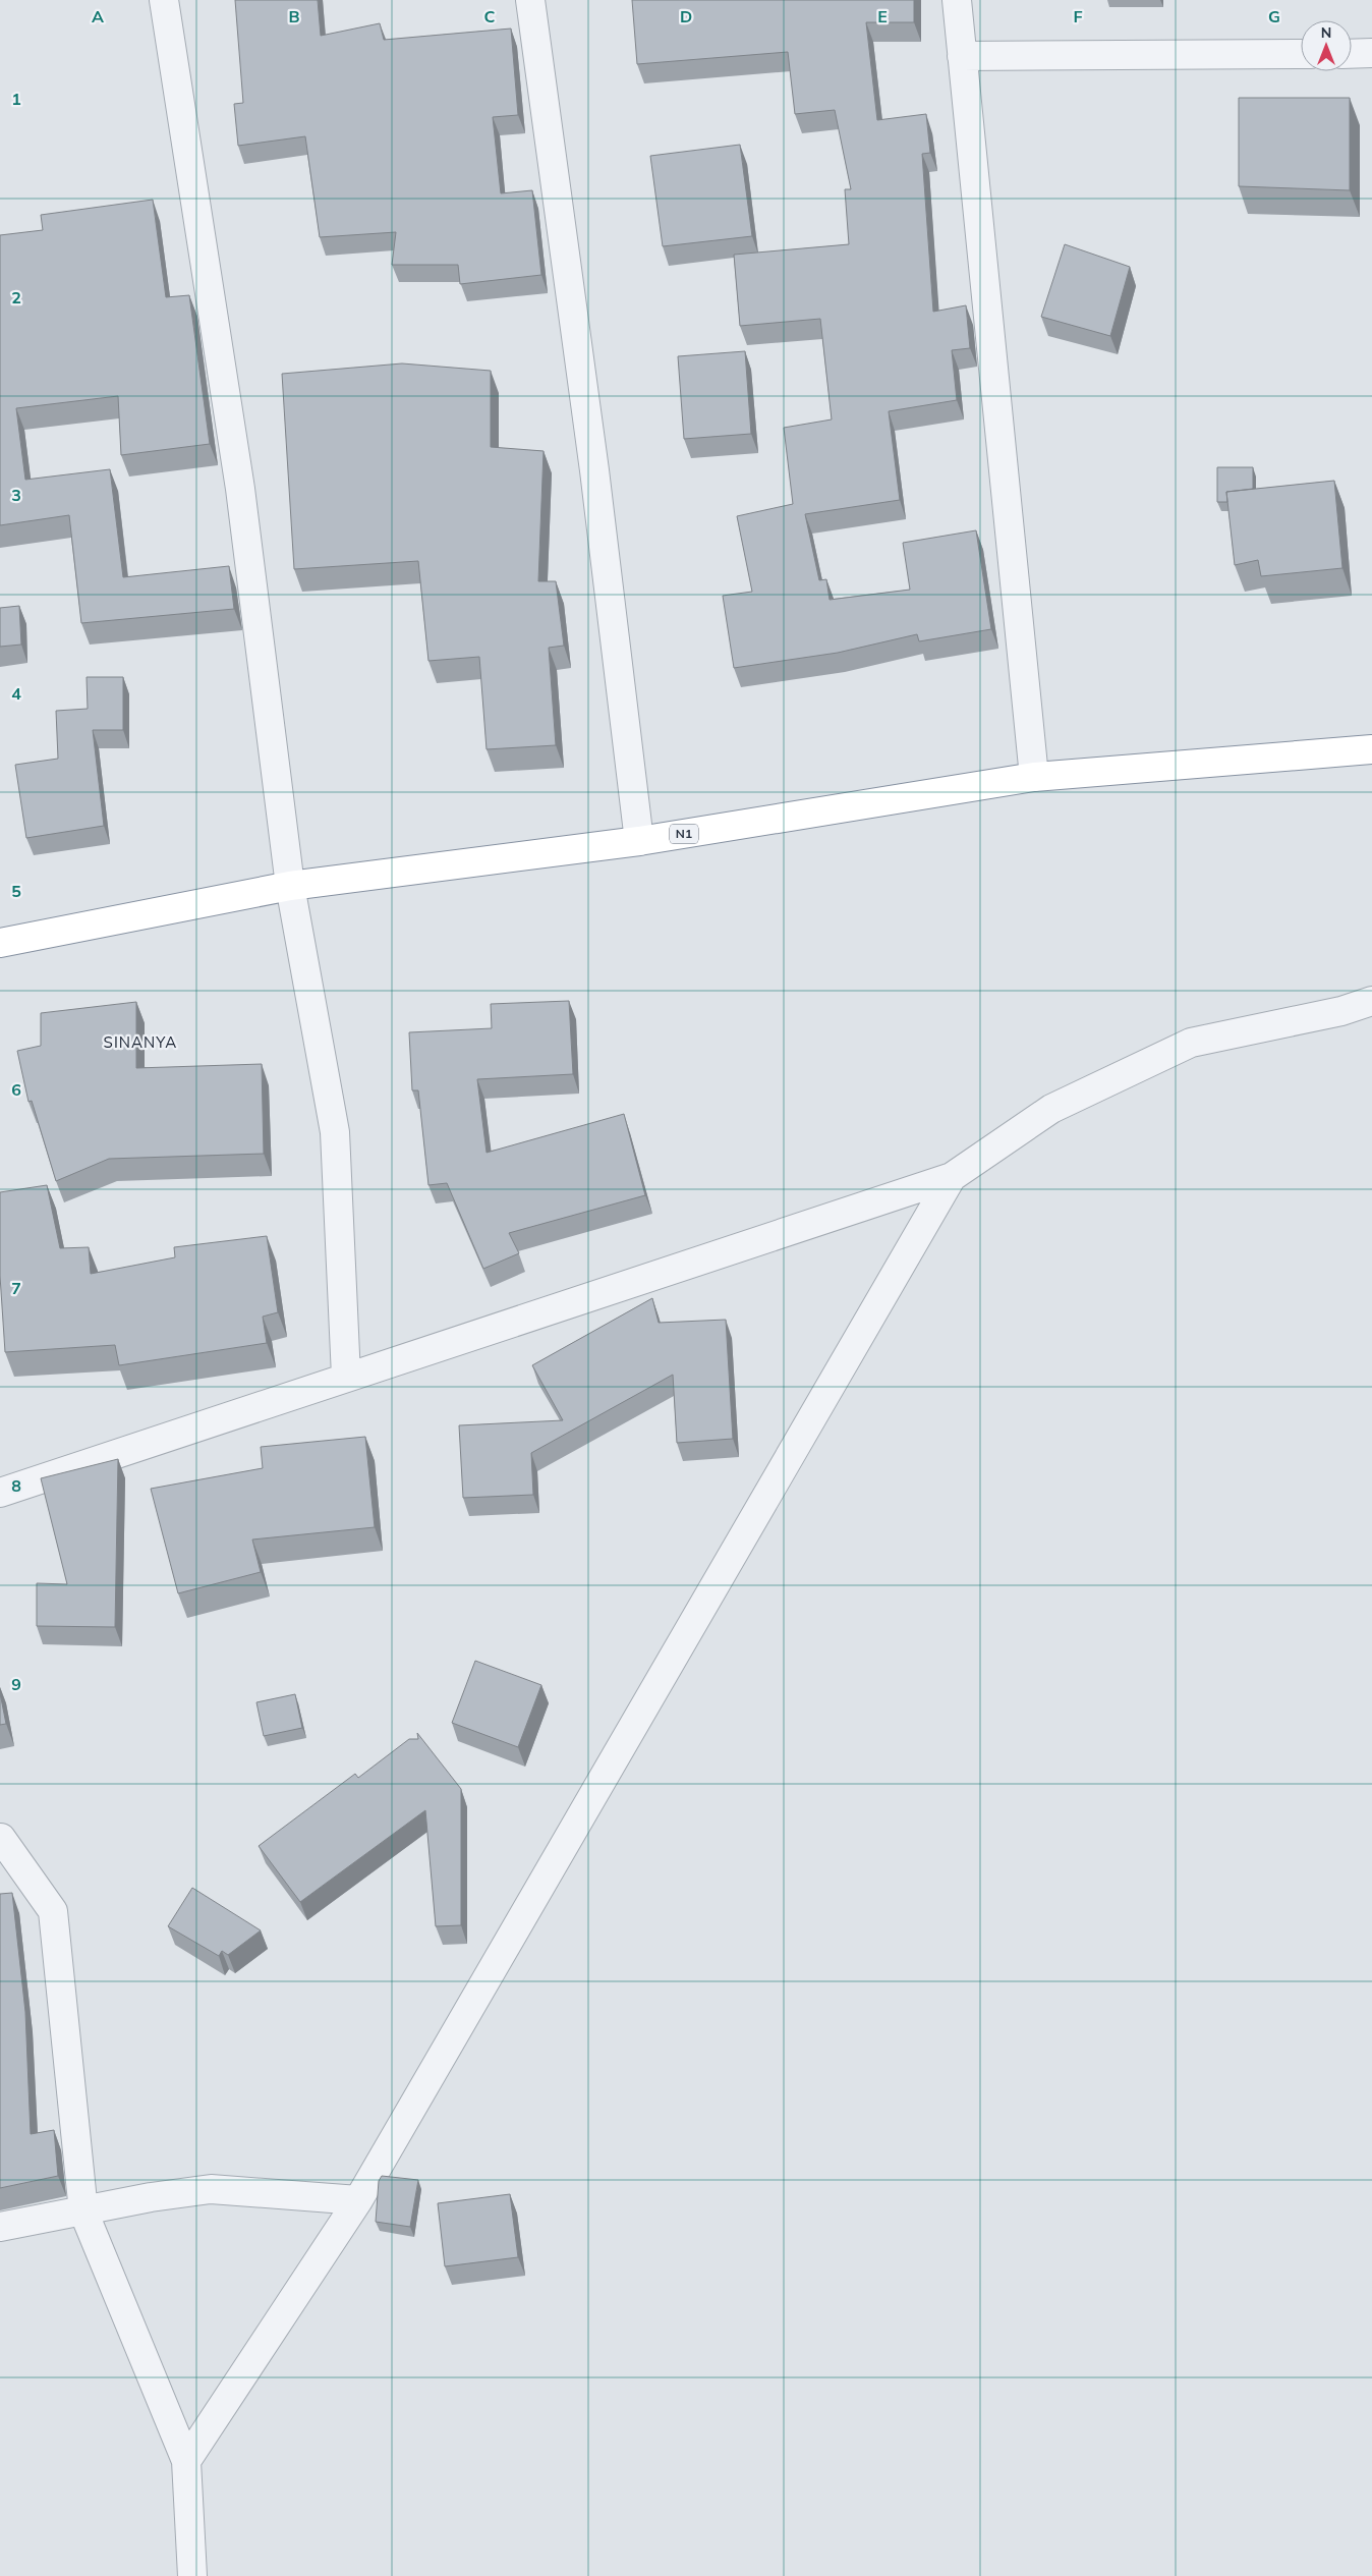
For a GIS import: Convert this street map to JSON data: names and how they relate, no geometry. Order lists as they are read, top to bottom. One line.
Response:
{"streets":{"highway":["N1"]},"districts":["SINANYA"],"north":"top","grid":{"columns":["A","B","C","D","E","F","G"],"rows":["1","2","3","4","5","6","7","8","9"]}}
